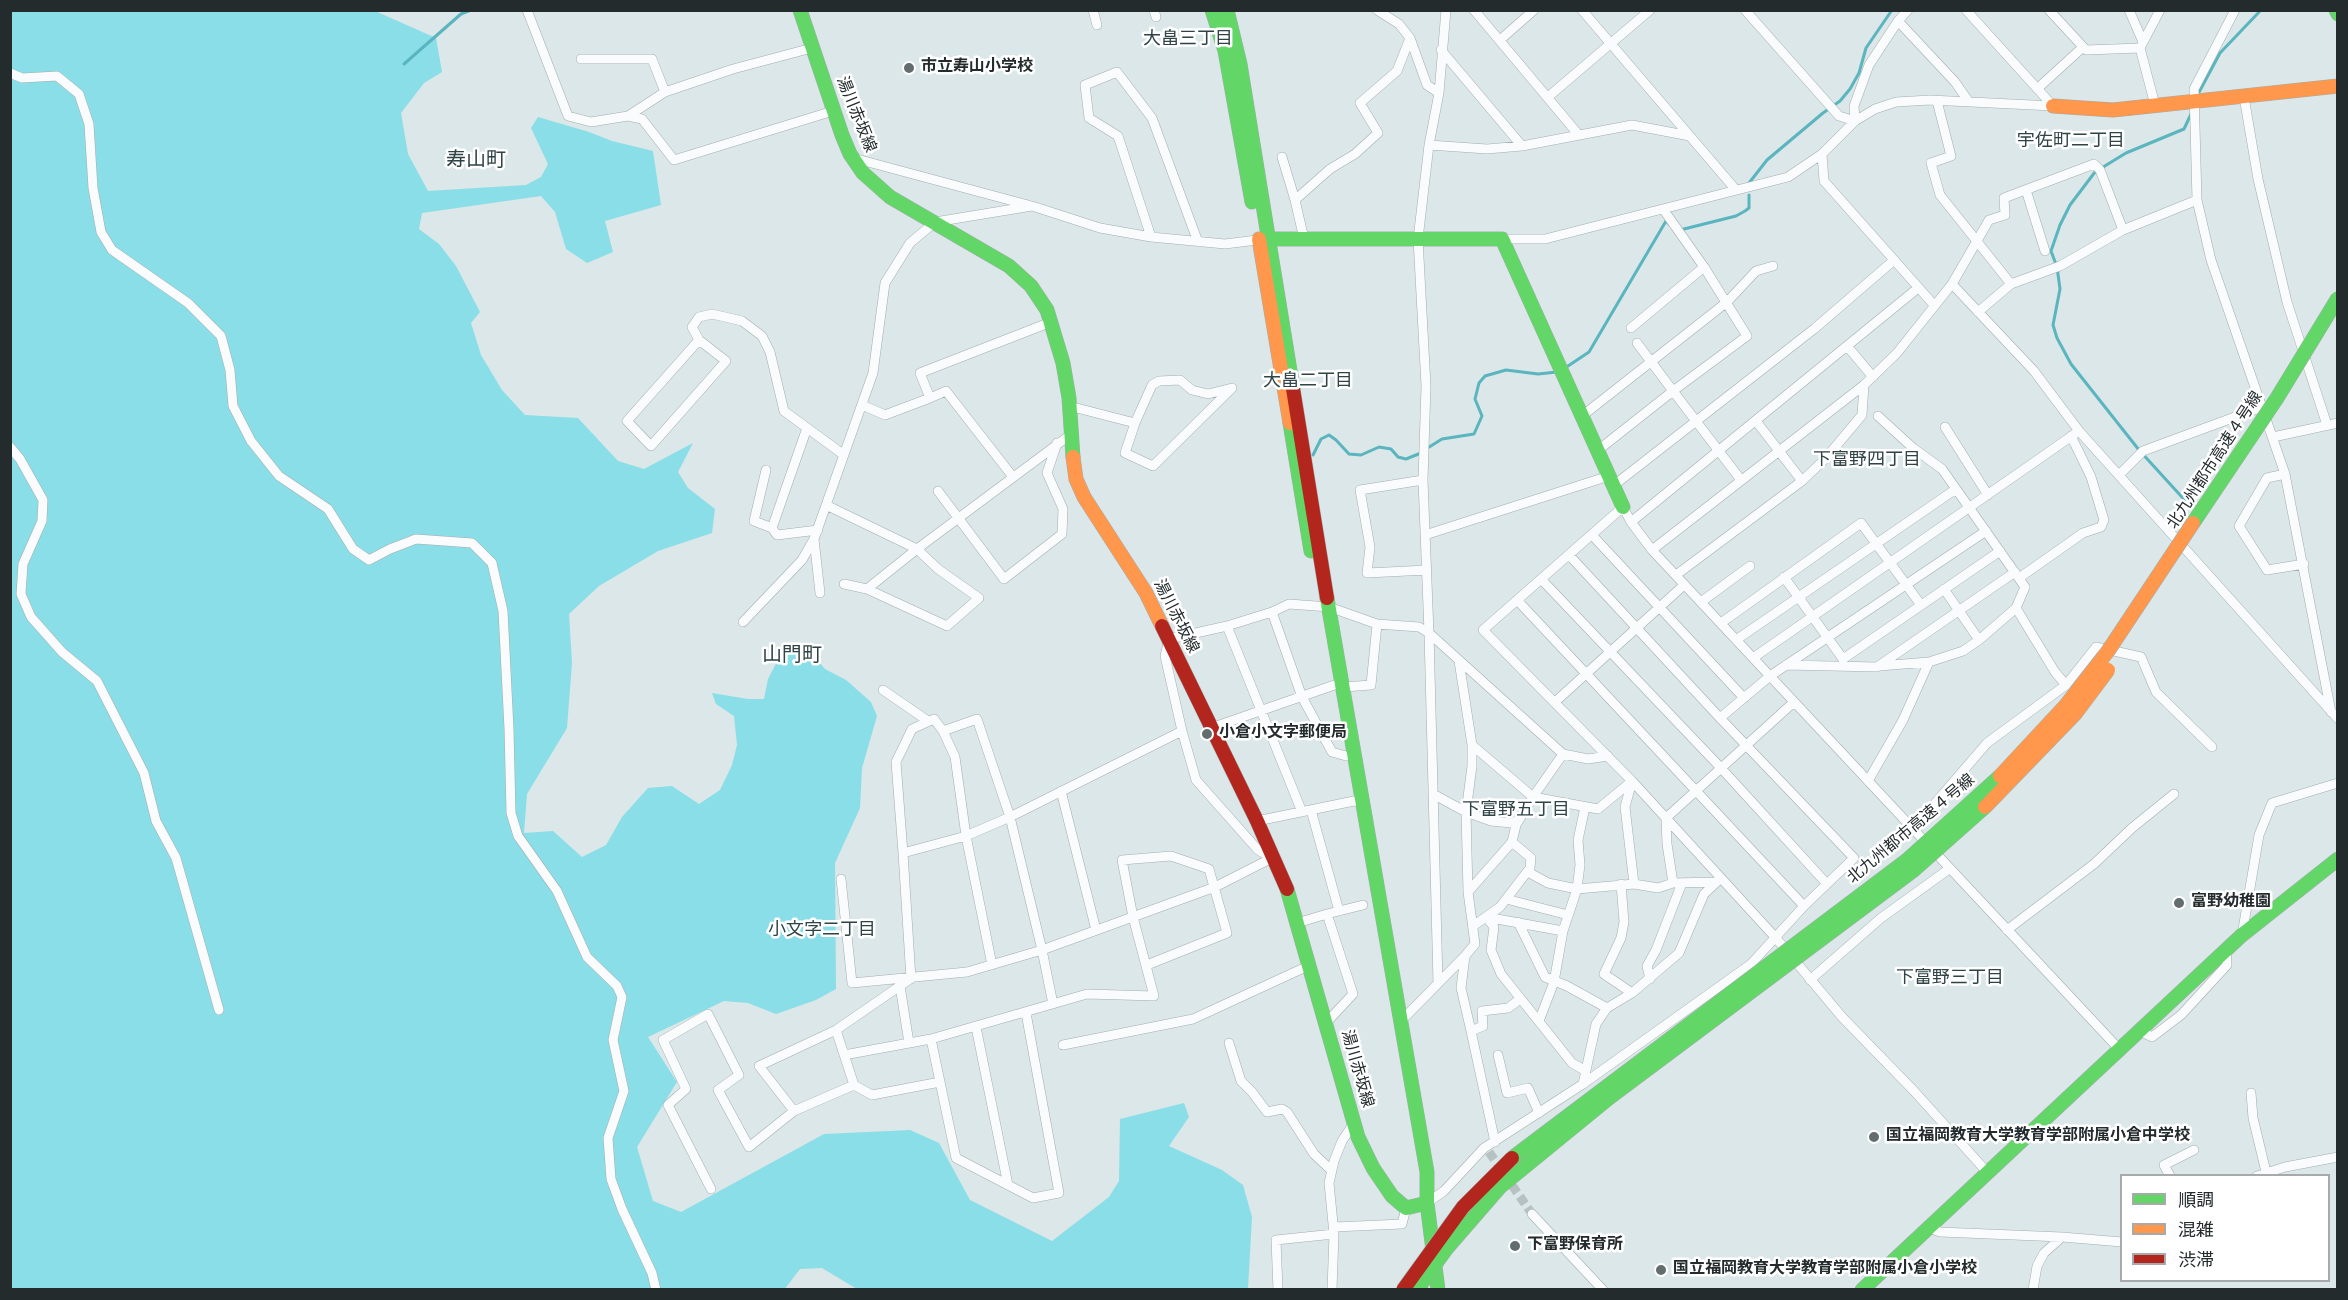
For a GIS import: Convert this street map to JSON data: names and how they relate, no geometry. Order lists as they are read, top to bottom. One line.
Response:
{"streets":{"main road":["湯川赤坂線","北九州都市高速４号線"]},"districts":["大畠三丁目","宇佐町二丁目","寿山町","大畠二丁目","下富野四丁目","山門町","下富野五丁目","小文字二丁目","下富野三丁目"],"places":["市立寿山小学校","小倉小文字郵便局","富野幼稚園","国立福岡教育大学教育学部附属小倉中学校","下富野保育所","国立福岡教育大学教育学部附属小倉小学校"],"legend":["順調","混雑","渋滞"]}
